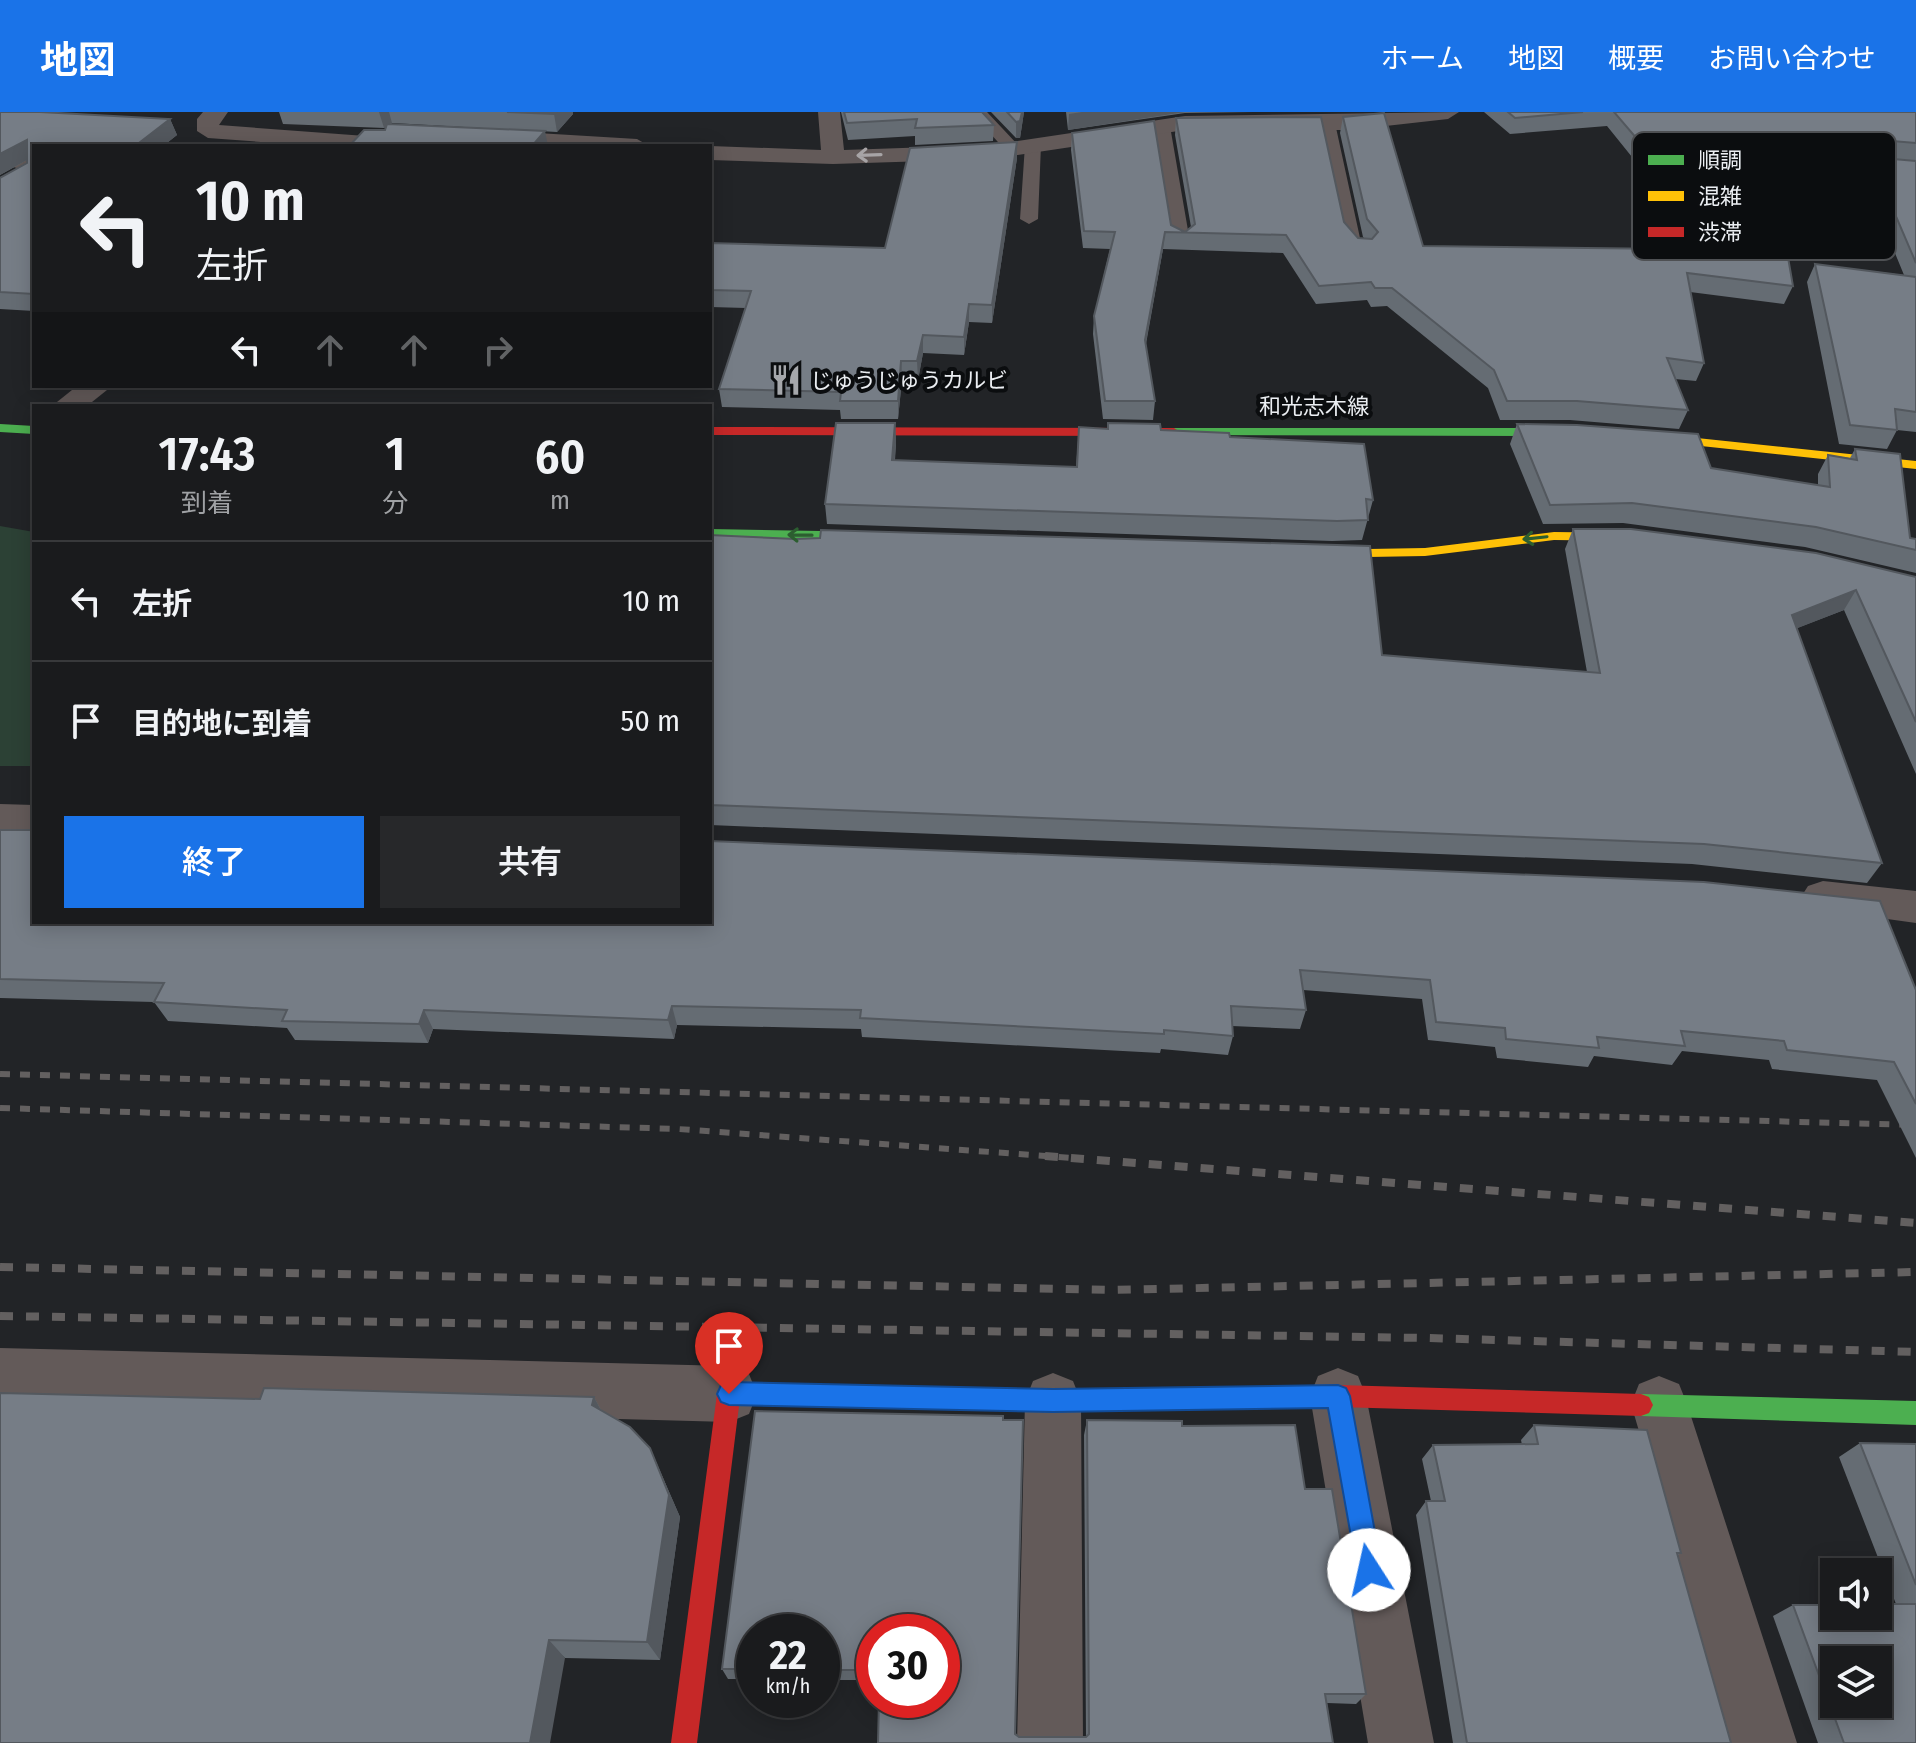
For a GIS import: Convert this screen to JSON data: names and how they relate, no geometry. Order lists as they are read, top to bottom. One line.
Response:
{"streets":{"street":["和光志木線"]},"places":{"restaurant":["じゅうじゅうカルビ"]},"legend":["順調","混雑","渋滞"],"page":{"header":"地図","nav":["ホーム","地図","概要","お問い合わせ"],"turn":["10 m","左折"],"eta":["17:43","到着","1","分","60","m"],"list":[{"name":"左折","value":"10 m"},{"name":"目的地に到着","value":"50 m"}],"buttons":["終了","共有"],"speed":"22 km/h","limit":"30"}}
